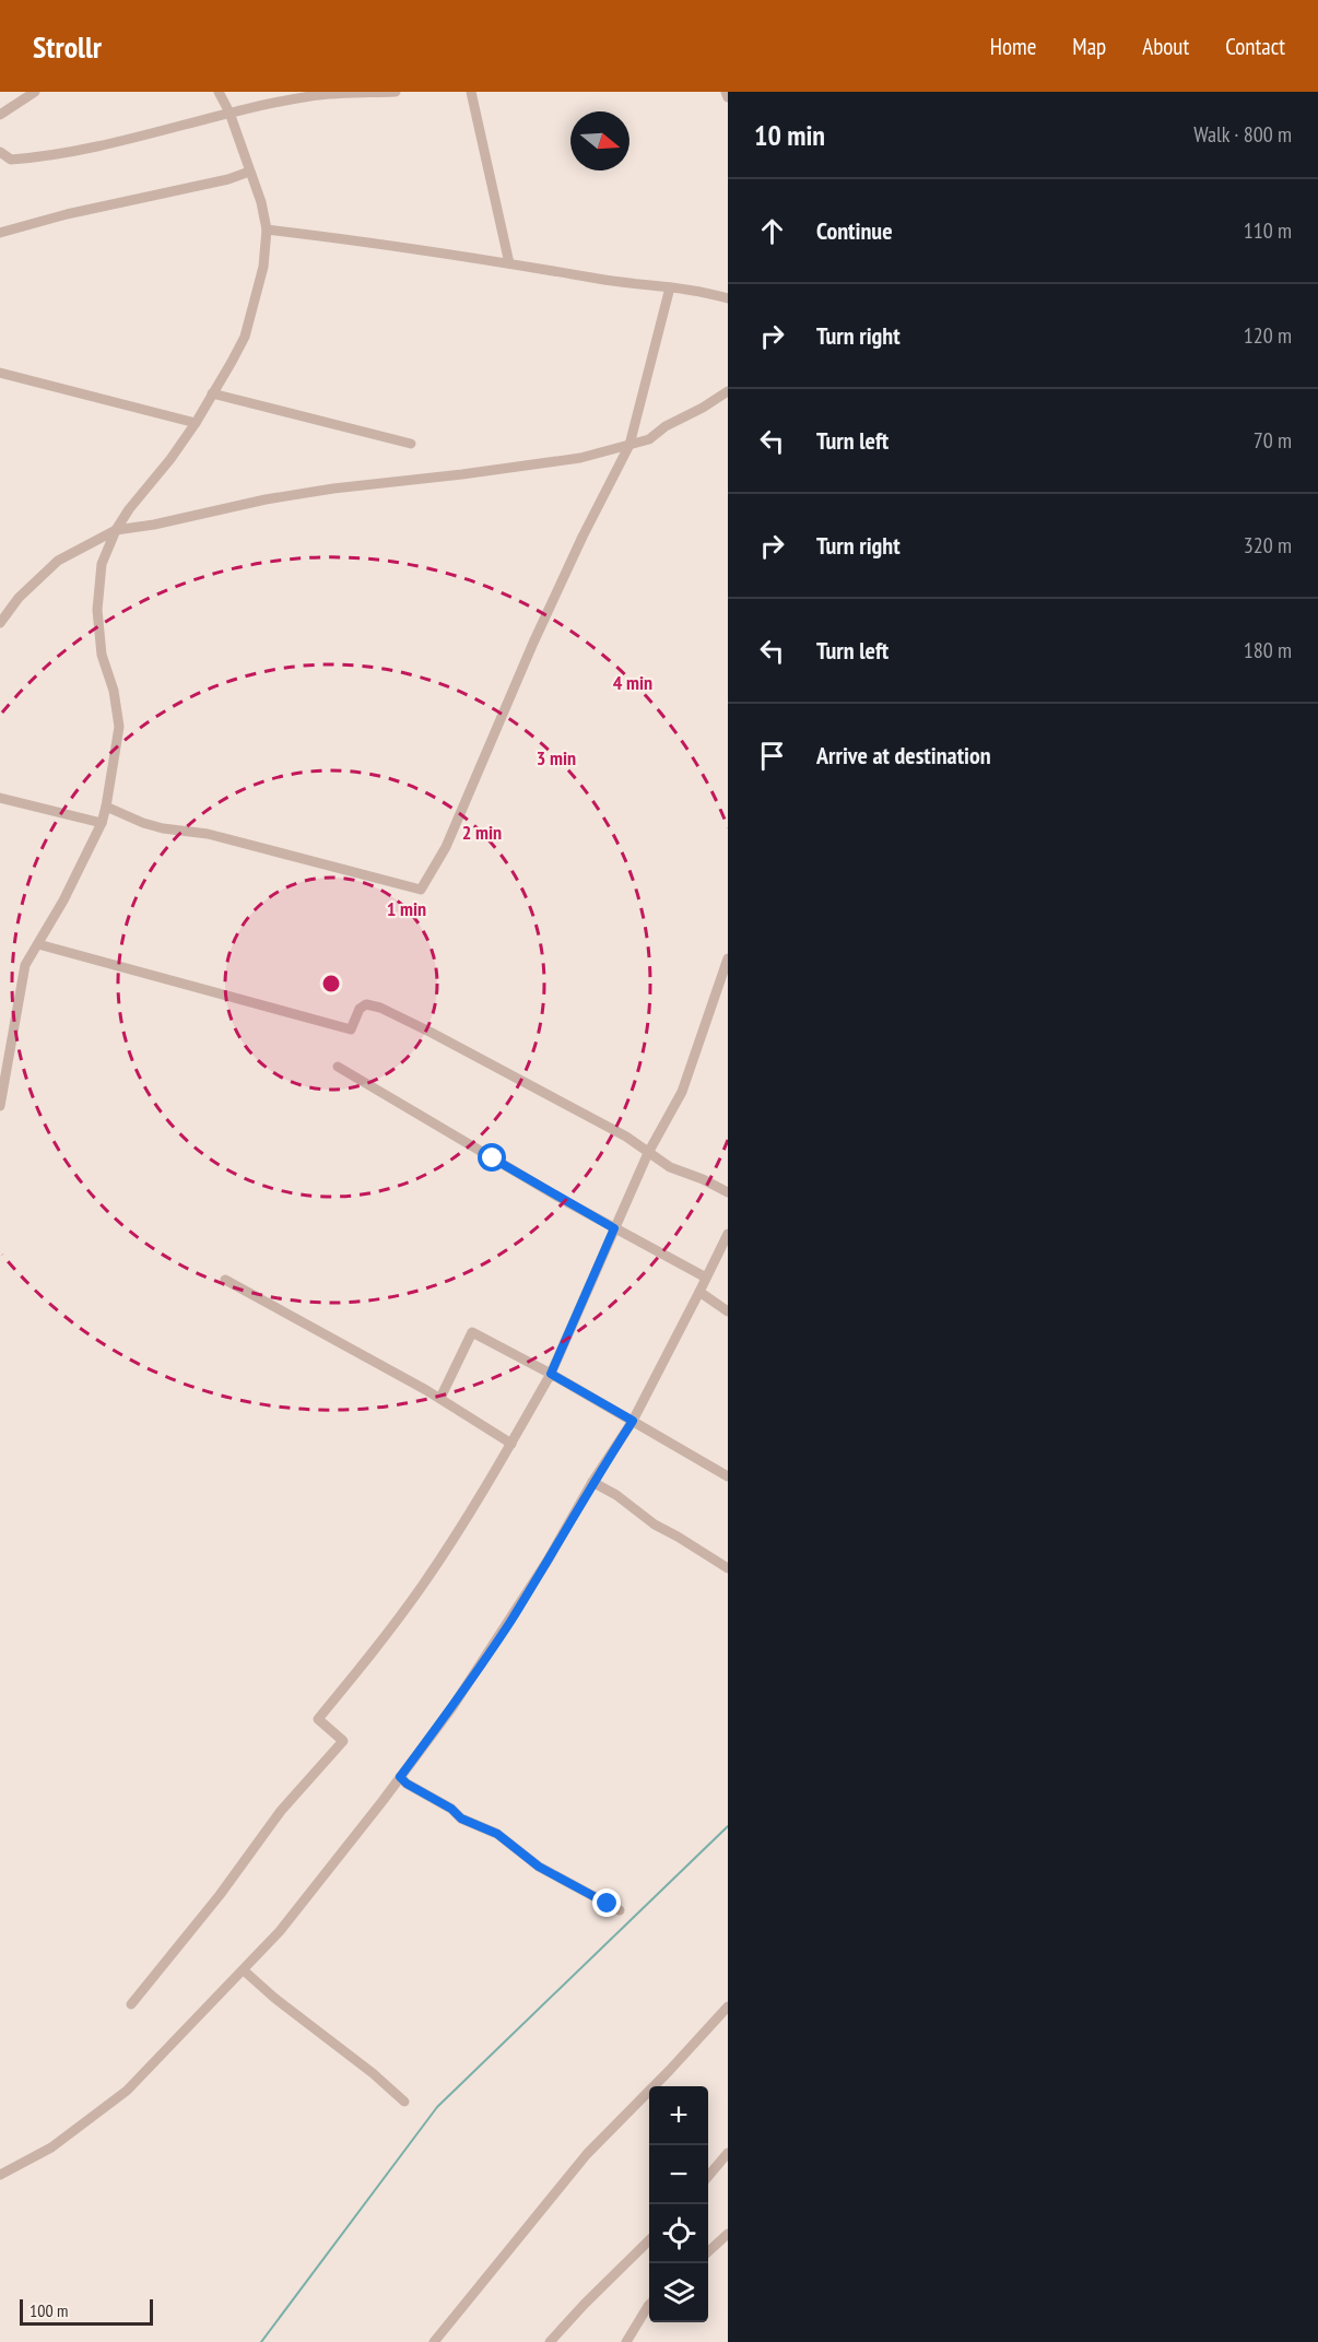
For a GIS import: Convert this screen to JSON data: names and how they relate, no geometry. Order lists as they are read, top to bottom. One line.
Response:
{"scale_bar":"100 m","north":"right","page":{"header":"Strollr","nav":["Home","Map","About","Contact"],"heading":["10 min","Walk · 800 m"],"list":[["Continue","110 m"],["Turn right","120 m"],["Turn left","70 m"],["Turn right","320 m"],["Turn left","180 m"],"Arrive at destination"],"map_buttons":["+","−"],"scale":"100 m"},"rings":["4 min","3 min","2 min","1 min"]}
